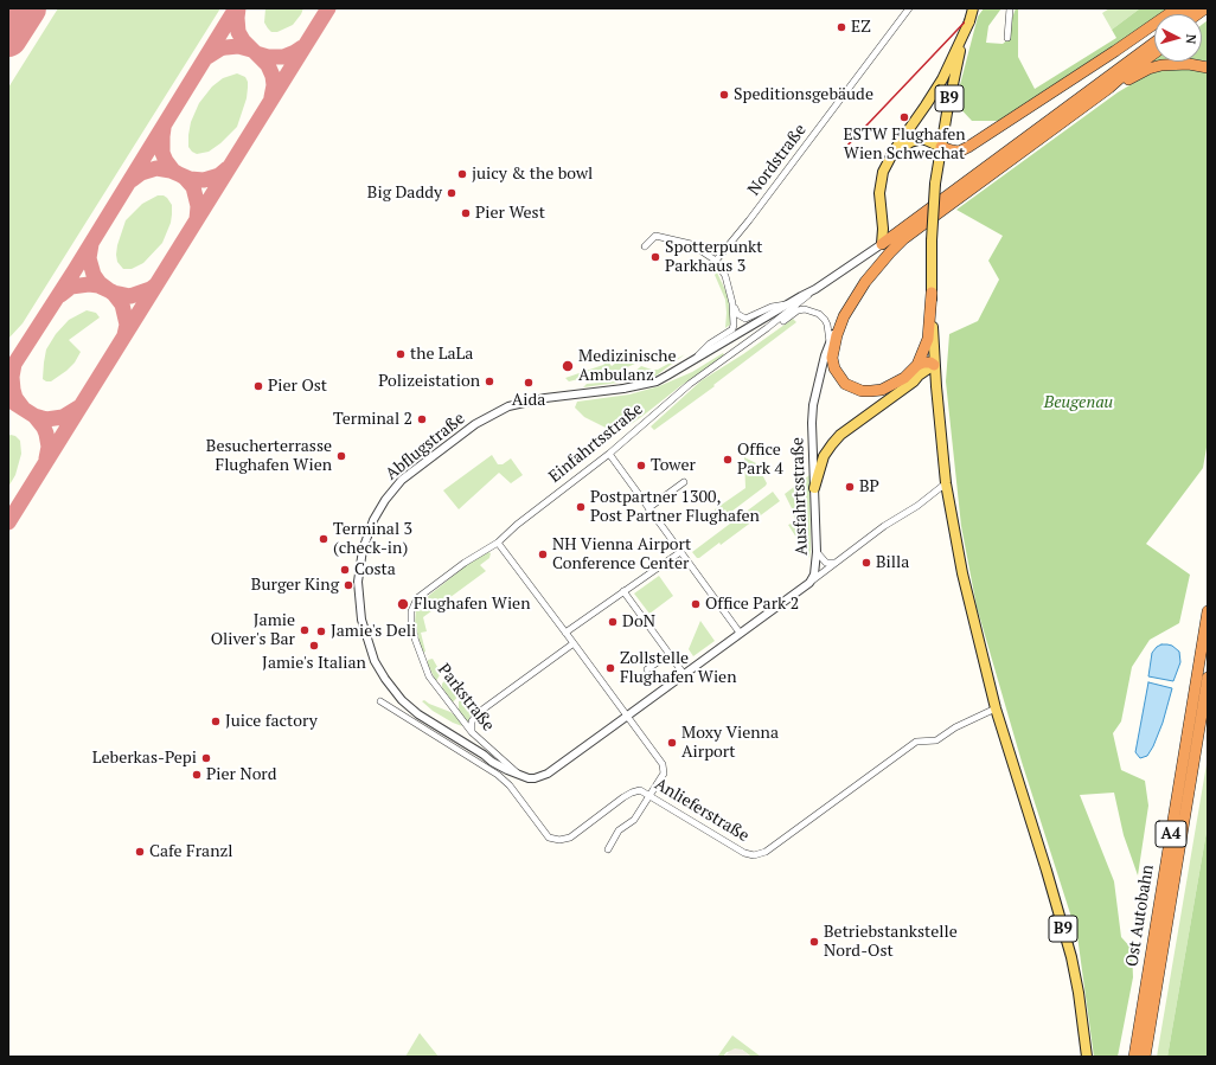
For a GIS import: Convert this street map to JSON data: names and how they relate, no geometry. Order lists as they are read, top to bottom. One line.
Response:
{"streets":{"highway":["A4","Ost Autobahn"],"main road":["B9"],"street":["Nordstraße","Einfahrtsstraße","Abflugstraße","Ausfahrtsstraße","Parkstraße","Anlieferstraße"]},"crossings":[["B9","Anlieferstraße"],["Einfahrtsstraße","Abflugstraße"],["Einfahrtsstraße","Parkstraße"],["Abflugstraße","Parkstraße"]],"parks":["Beugenau"],"places":["EZ","Speditionsgebäude","ESTW Flughafen Wien Schwechat","juicy & the bowl","Big Daddy","Pier West","Spotterpunkt Parkhaus 3","the LaLa","Medizinische Ambulanz","Polizeistation","Aida","Pier Ost","Terminal 2","Besucherterrasse Flughafen Wien","Office Park 4","Tower","BP","Postpartner 1300, Post Partner Flughafen","Terminal 3 (check-in)","NH Vienna Airport Conference Center","Billa","Costa","Burger King","Flughafen Wien","Office Park 2","DoN","Jamie Oliver's Bar","Jamie's Deli","Jamie's Italian","Zollstelle Flughafen Wien","Juice factory","Moxy Vienna Airport","Leberkas-Pepi","Pier Nord","Cafe Franzl","Betriebstankstelle Nord-Ost"],"north":"right"}
